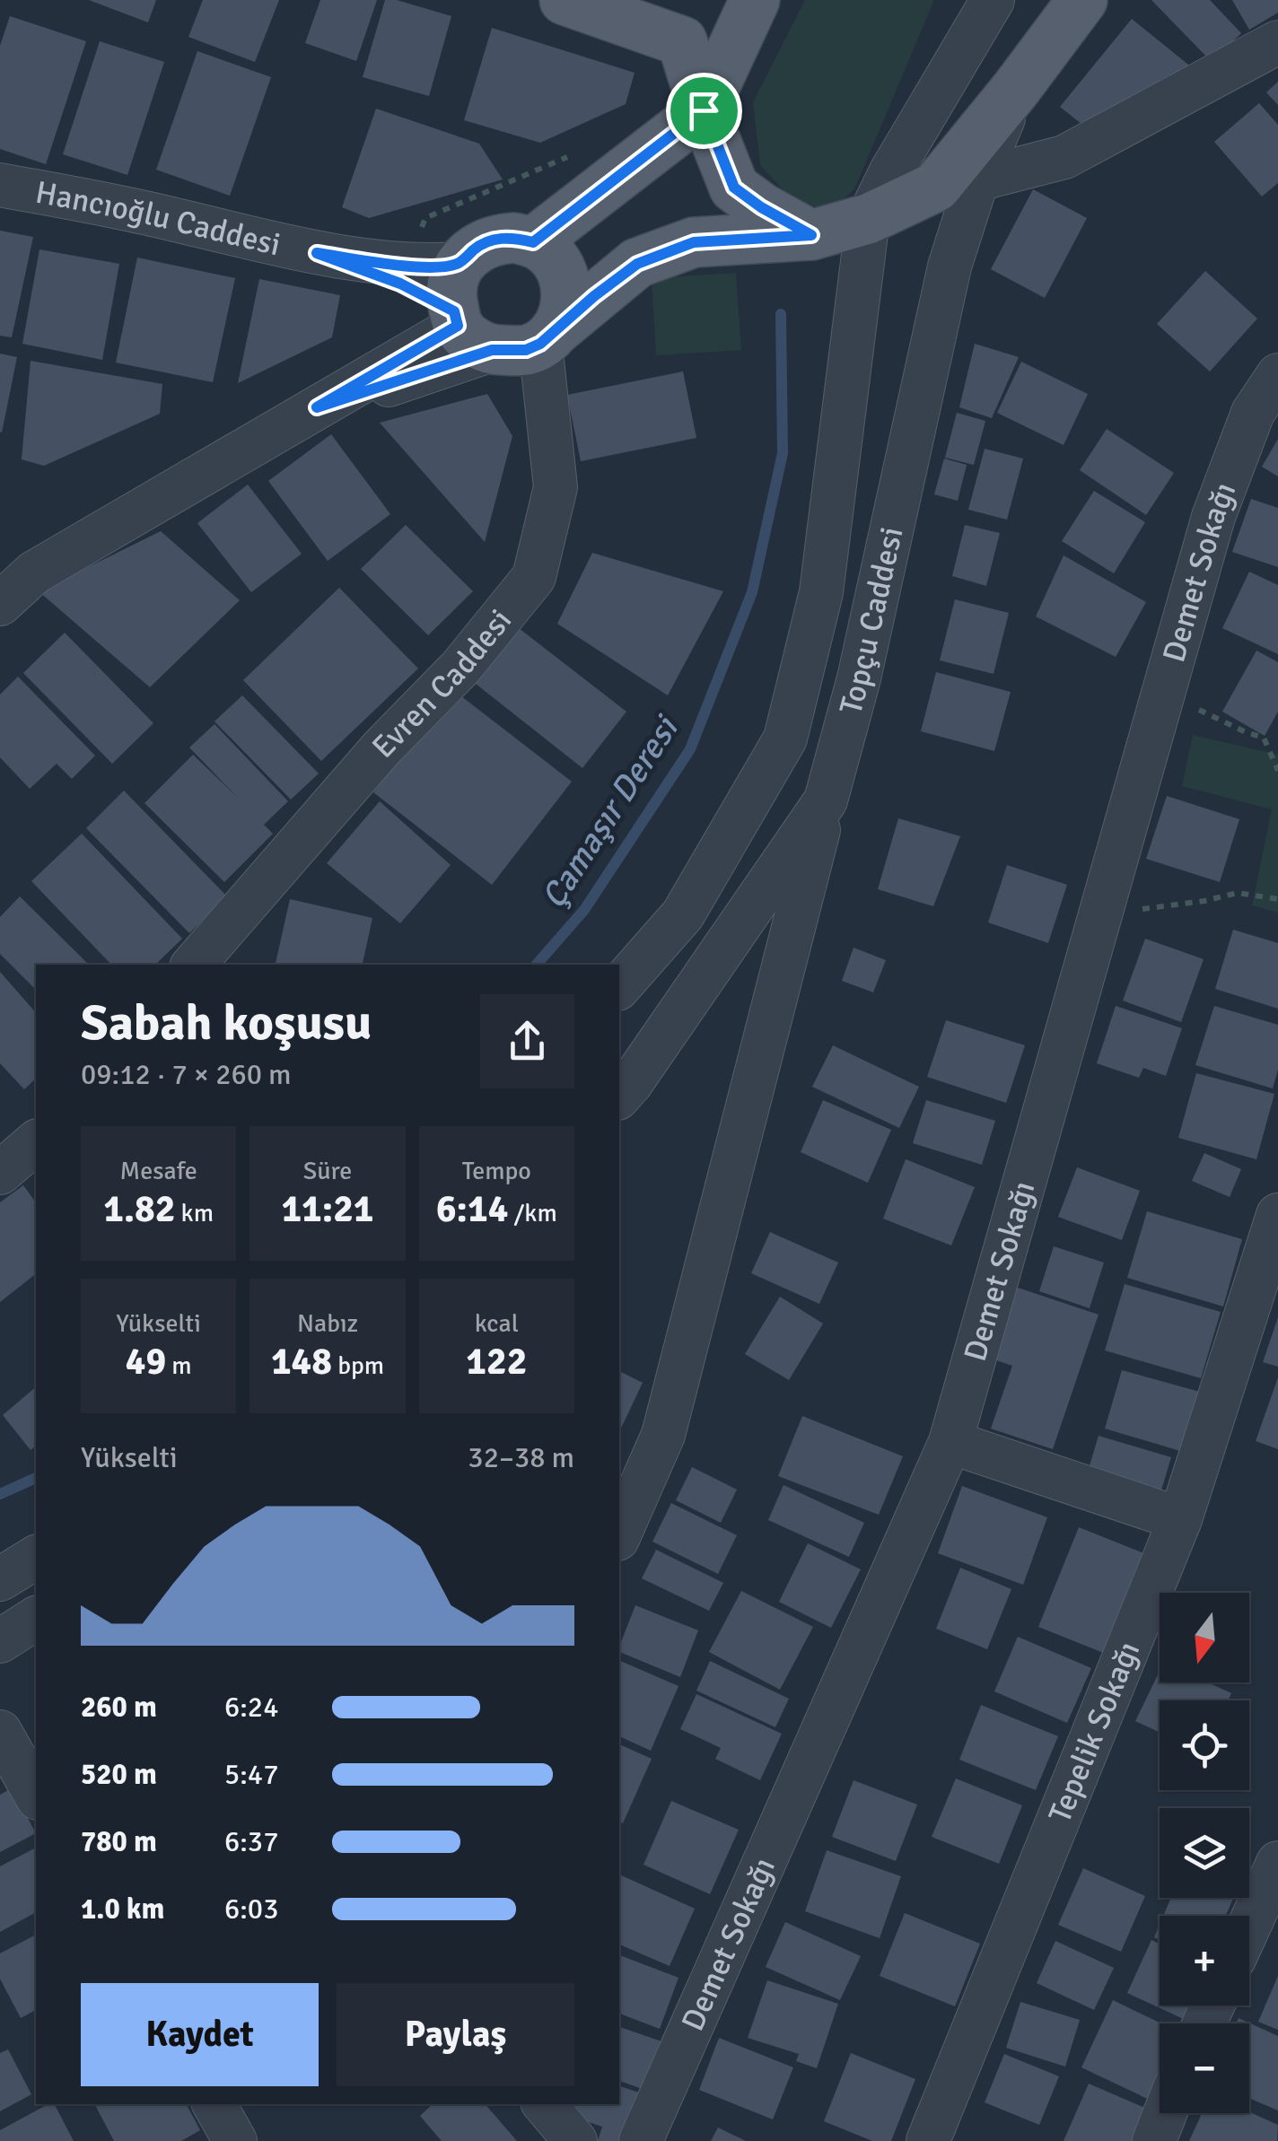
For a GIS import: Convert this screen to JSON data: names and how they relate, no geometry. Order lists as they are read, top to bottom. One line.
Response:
{"streets":{"street":["Hancıoğlu Caddesi","Demet Sokağı","Topçu Caddesi","Evren Caddesi","Tepelik Sokağı"]},"crossings":[["Hancıoğlu Caddesi","Evren Caddesi"]],"water":["Çamaşır Deresi"],"north":"bottom","page":{"heading":["Sabah koşusu","09:12 · 7 × 260 m"],"stats":[["Mesafe","1.82 km"],["Süre","11:21"],["Tempo","6:14 /km"],["Yükselti","49 m"],["Nabız","148 bpm"],["kcal","122"]],"chart":["Yükselti","32–38 m"],"map_buttons":["+","−"],"list":[{"name":"260 m","note":"6:24"},{"name":"520 m","note":"5:47"},{"name":"780 m","note":"6:37"},{"name":"1.0 km","note":"6:03"}],"buttons":["Kaydet","Paylaş"]}}
